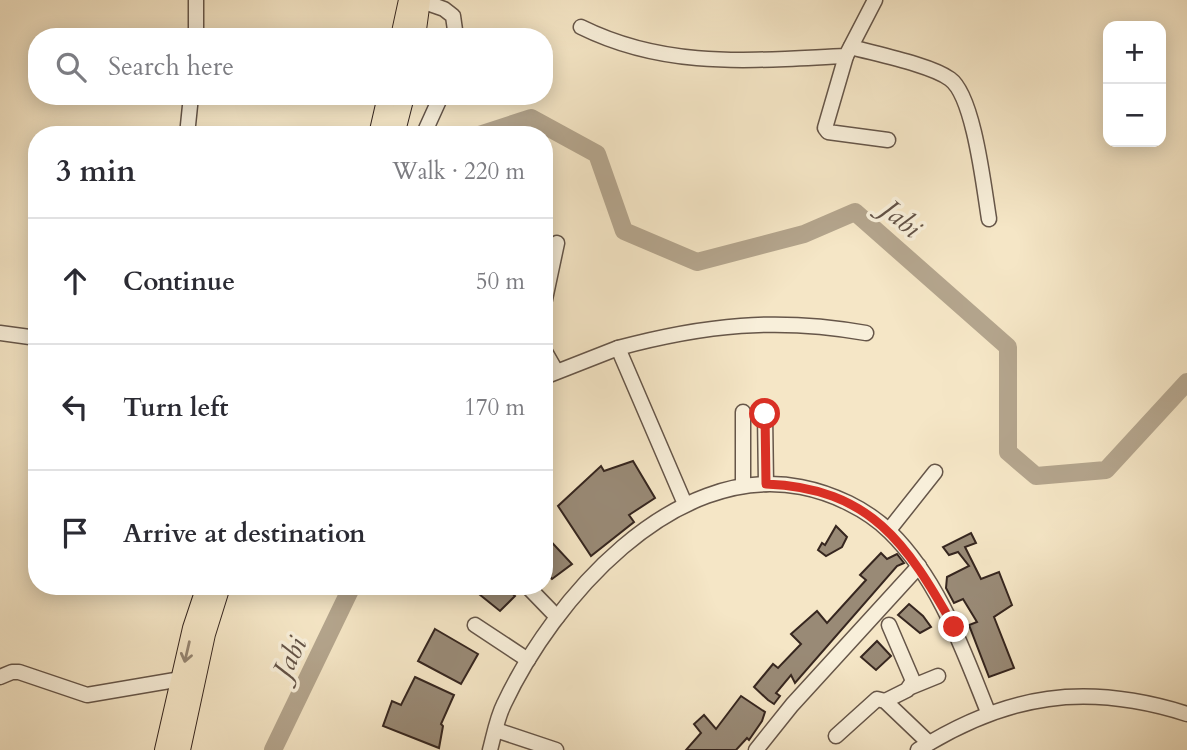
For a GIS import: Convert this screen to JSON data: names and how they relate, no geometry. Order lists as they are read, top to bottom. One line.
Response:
{"water":["Jabi"],"page":{"map_buttons":["+","−"],"search":"Search here","heading":["3 min","Walk · 220 m"],"list":[["Continue","50 m"],["Turn left","170 m"],"Arrive at destination"]}}
